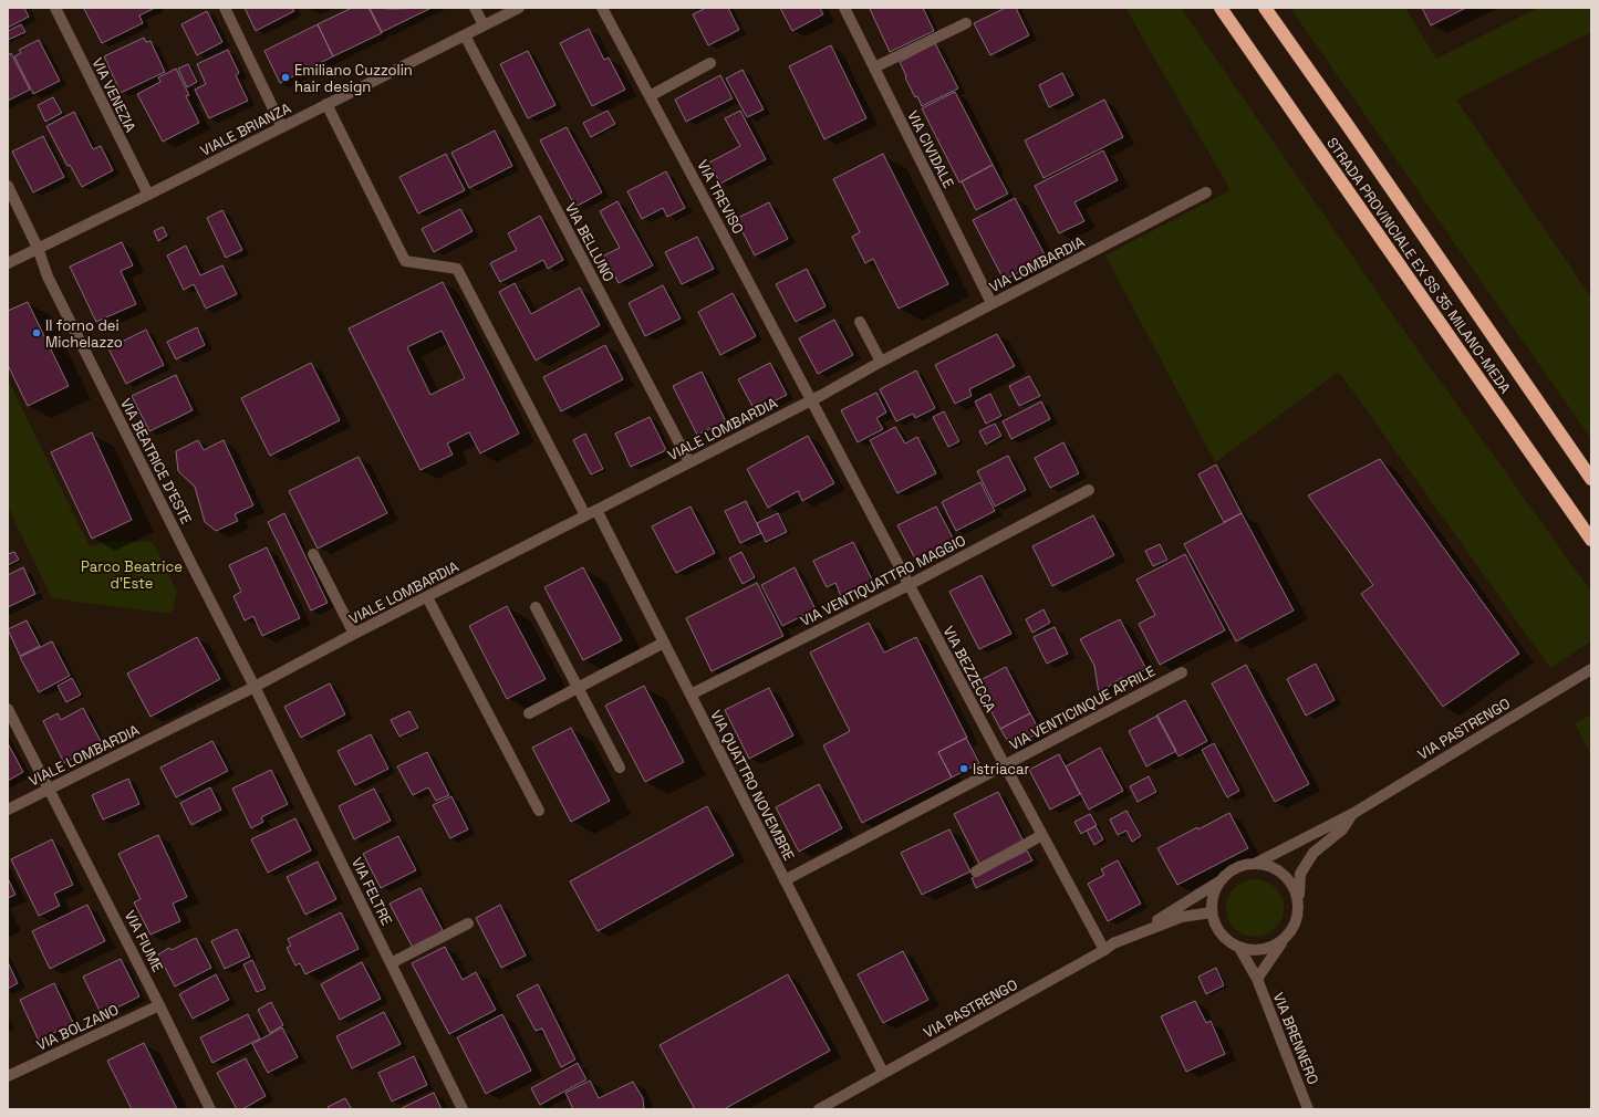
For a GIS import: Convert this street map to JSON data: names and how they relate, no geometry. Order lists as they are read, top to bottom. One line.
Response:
{"streets":{"highway":["STRADA PROVINCIALE EX SS 35 MILANO-MEDA"],"street":["VIA VENEZIA","VIALE BRIANZA","VIA CIVIDALE","VIA TREVISO","VIA BELLUNO","VIA LOMBARDIA","VIALE LOMBARDIA","VIA BEATRICE D'ESTE","VIA VENTIQUATTRO MAGGIO","VIA BEZZECCA","VIA VENTICINQUE APRILE","VIA PASTRENGO","VIA QUATTRO NOVEMBRE","VIA FELTRE","VIA FIUME","VIA BOLZANO","VIA BRENNERO"]},"crossings":[["VIA VENEZIA","VIALE BRIANZA"],["VIALE BRIANZA","VIA BELLUNO"],["VIALE BRIANZA","VIA BEATRICE D'ESTE"],["VIA CIVIDALE","VIA LOMBARDIA"],["VIA TREVISO","VIA LOMBARDIA"],["VIA TREVISO","VIALE LOMBARDIA"],["VIA TREVISO","VIA BEZZECCA"],["VIA BELLUNO","VIALE LOMBARDIA"],["VIA LOMBARDIA","VIALE LOMBARDIA"],["VIA LOMBARDIA","VIA BEZZECCA"],["VIALE LOMBARDIA","VIA BEATRICE D'ESTE"],["VIALE LOMBARDIA","VIA BEZZECCA"],["VIALE LOMBARDIA","VIA QUATTRO NOVEMBRE"],["VIALE LOMBARDIA","VIA FELTRE"],["VIALE LOMBARDIA","VIA FIUME"],["VIA BEATRICE D'ESTE","VIA FELTRE"],["VIA VENTIQUATTRO MAGGIO","VIA BEZZECCA"],["VIA VENTIQUATTRO MAGGIO","VIA QUATTRO NOVEMBRE"],["VIA BEZZECCA","VIA VENTICINQUE APRILE"],["VIA BEZZECCA","VIA PASTRENGO"],["VIA VENTICINQUE APRILE","VIA QUATTRO NOVEMBRE"],["VIA PASTRENGO","VIA QUATTRO NOVEMBRE"],["VIA PASTRENGO","VIA BRENNERO"],["VIA FIUME","VIA BOLZANO"]],"parks":["Parco Beatrice d'Este"],"places":["Emiliano Cuzzolin hair design","Il forno dei Michelazzo","Istriacar"]}
